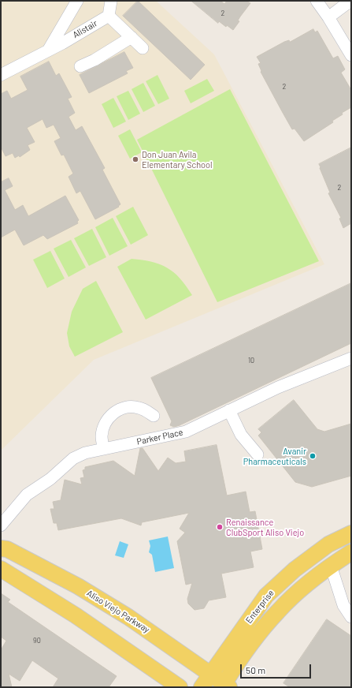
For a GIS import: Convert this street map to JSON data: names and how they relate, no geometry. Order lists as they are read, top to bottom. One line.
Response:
{"streets":{"main road":["Enterprise","Aliso Viejo Parkway"],"street":["Alistair","Parker Place"]},"crossings":[["Enterprise","Aliso Viejo Parkway"]],"places":["Don Juan Avila Elementary School","Avanir Pharmaceuticals","Renaissance ClubSport Aliso Viejo"],"house_numbers":["2","2","2","10","90"],"scale_bar":"50 m"}
